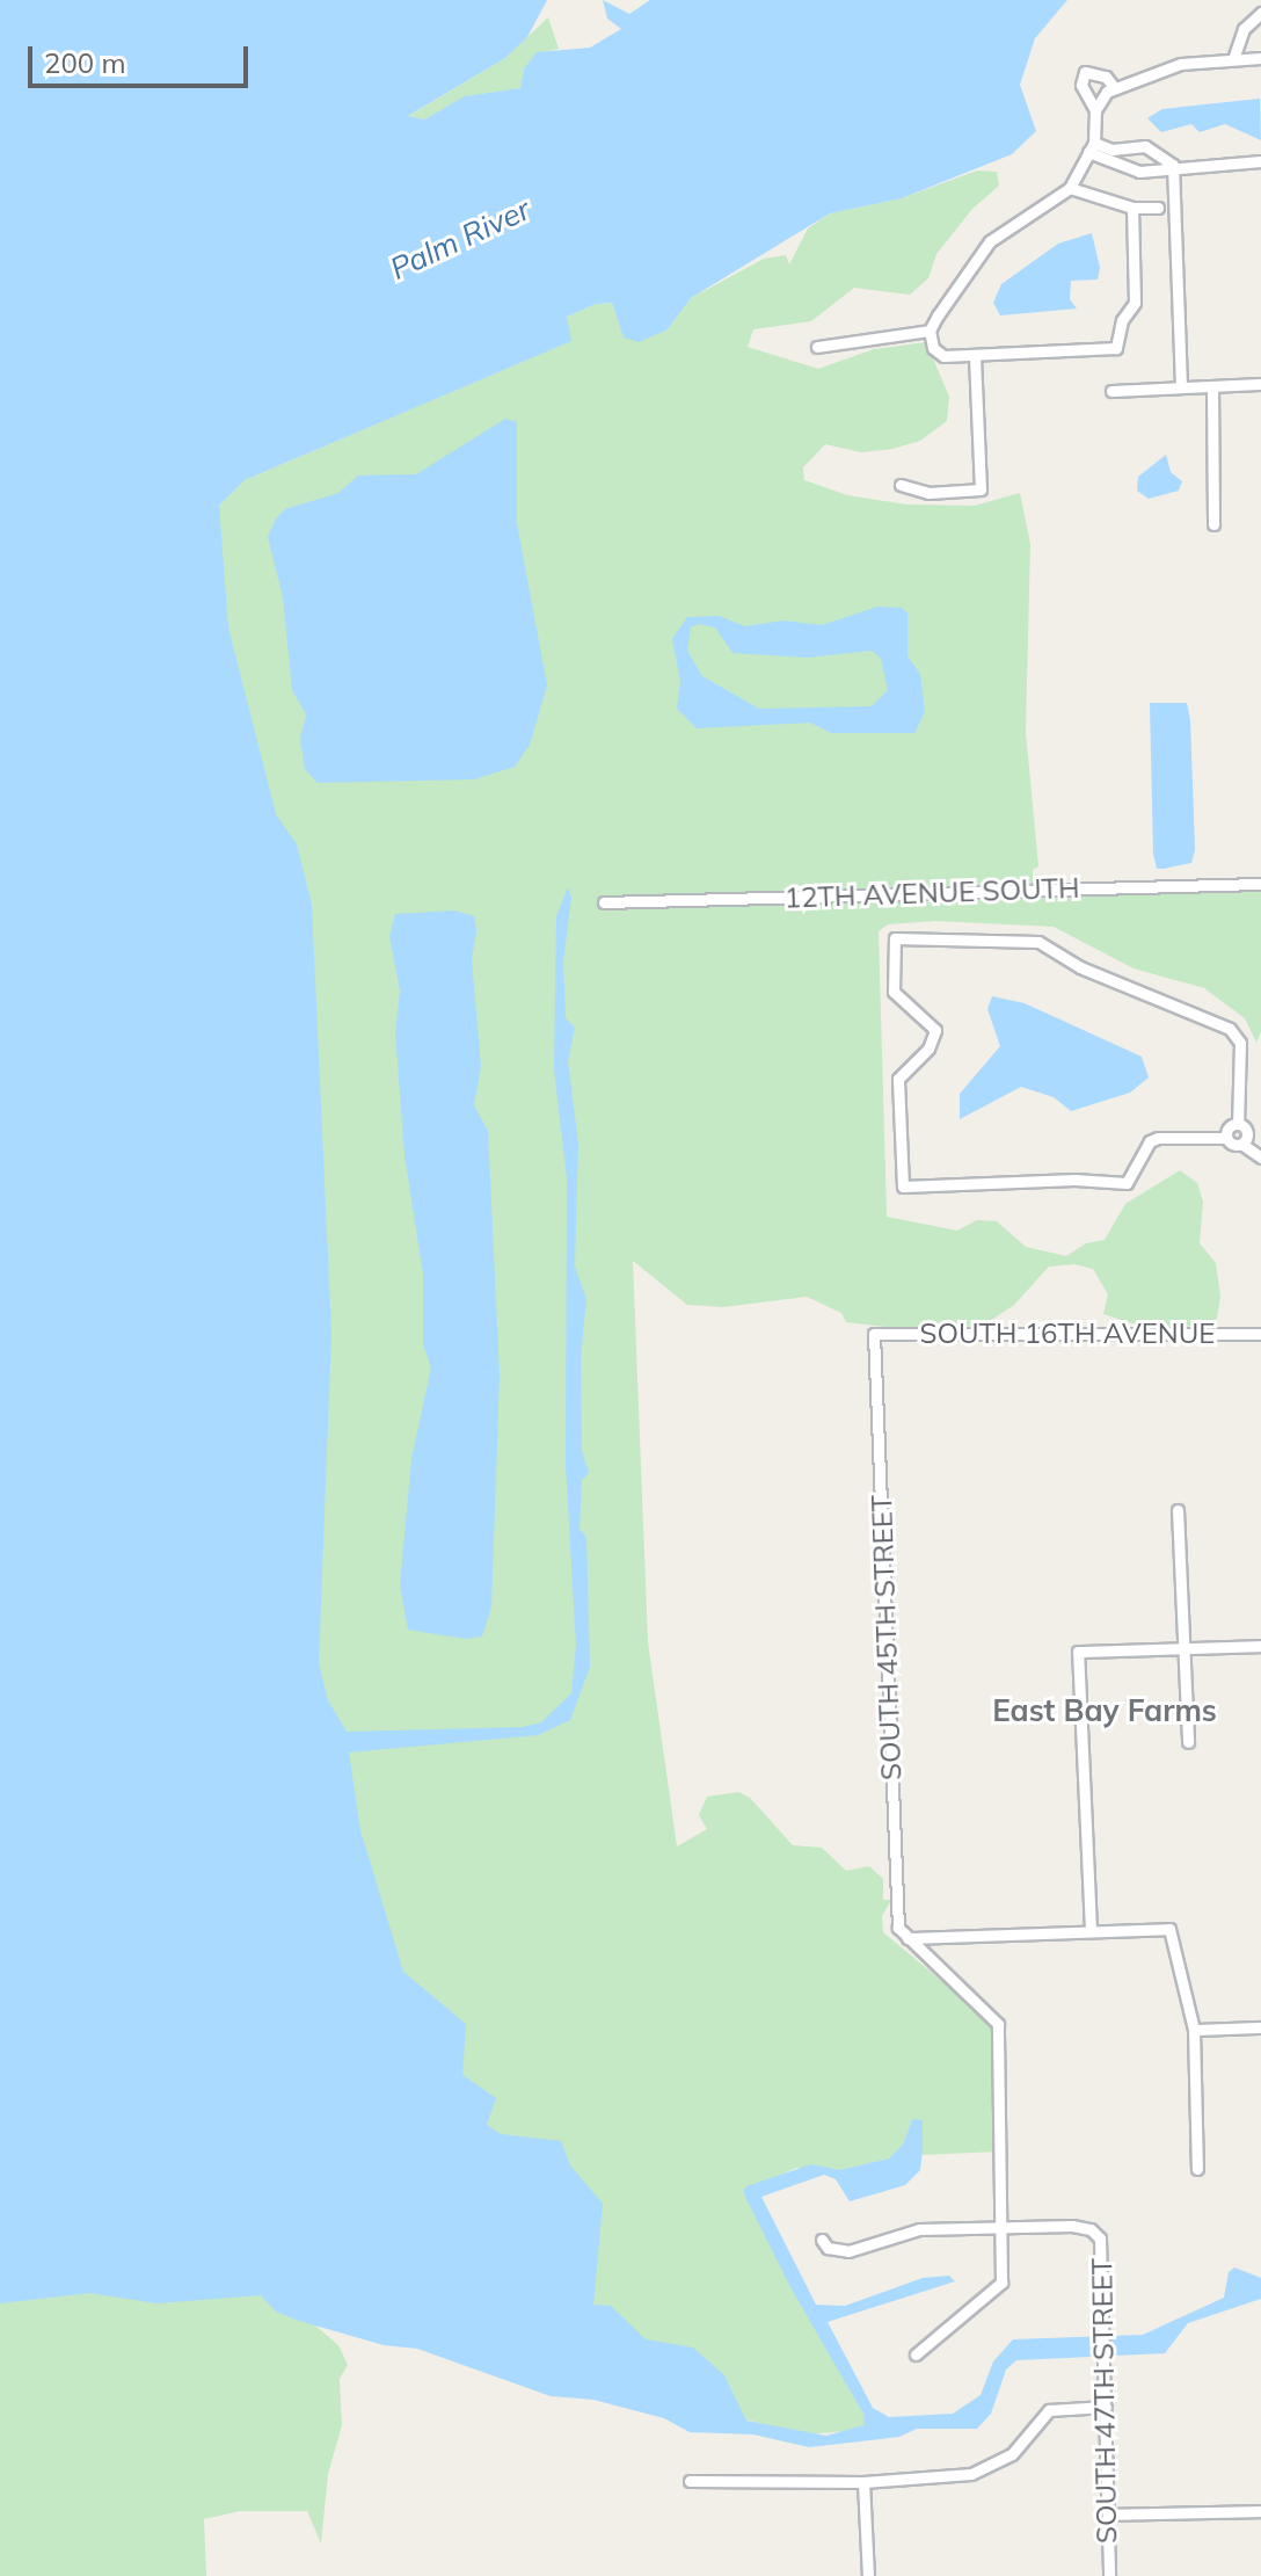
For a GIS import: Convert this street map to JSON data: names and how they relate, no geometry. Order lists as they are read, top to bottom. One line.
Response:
{"streets":{"street":["12TH AVENUE SOUTH","SOUTH 16TH AVENUE","SOUTH 45TH STREET","SOUTH 47TH STREET"]},"crossings":[["SOUTH 16TH AVENUE","SOUTH 45TH STREET"]],"districts":["East Bay Farms"],"water":["Palm River"],"scale_bar":"200 m"}
